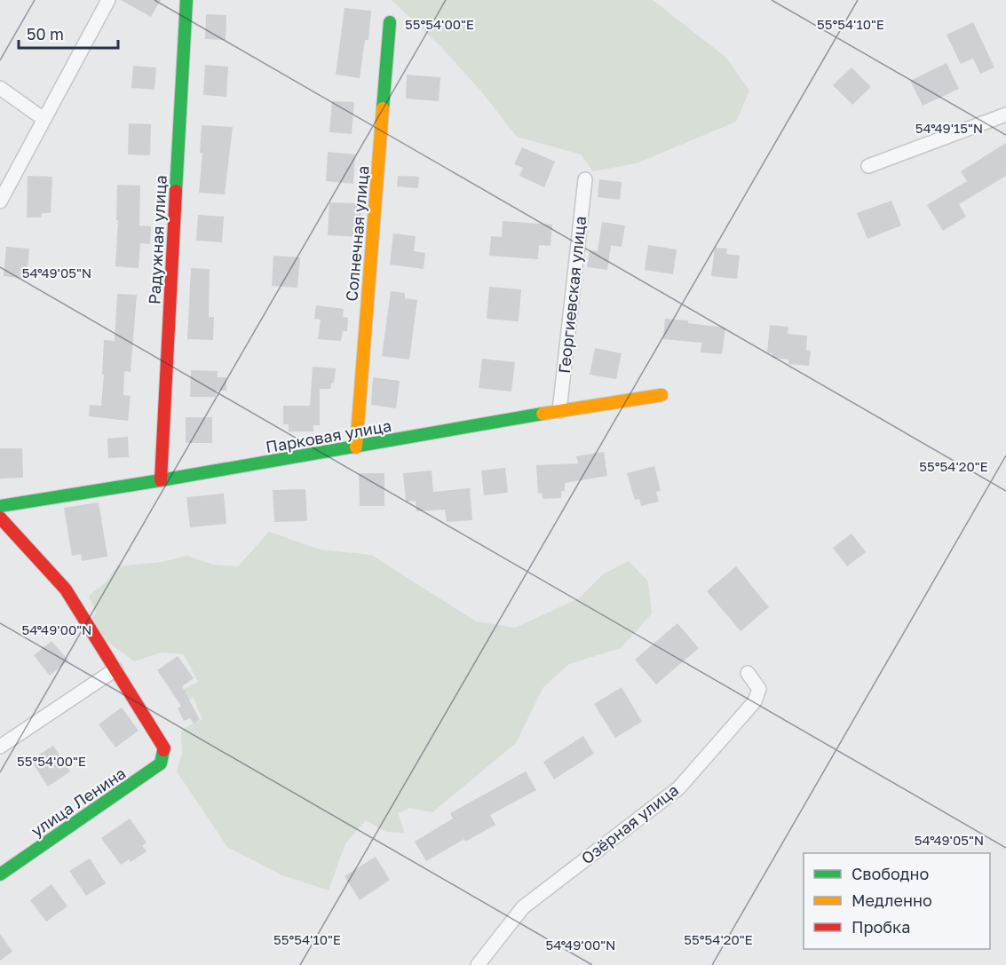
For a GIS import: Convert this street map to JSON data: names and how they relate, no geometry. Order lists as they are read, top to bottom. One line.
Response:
{"streets":{"street":["Солнечная улица","Радужная улица","Георгиевская улица","Парковая улица","улица Ленина","Озёрная улица"]},"crossings":[["Солнечная улица","Парковая улица"],["Радужная улица","Парковая улица"],["Георгиевская улица","Парковая улица"]],"legend":["Свободно","Медленно","Пробка"],"scale_bar":"50 m","coordinates":["55°54'10\"E","55°54'00\"E","54°49'15\"N","54°49'05\"N","55°54'20\"E","54°49'00\"N"]}
